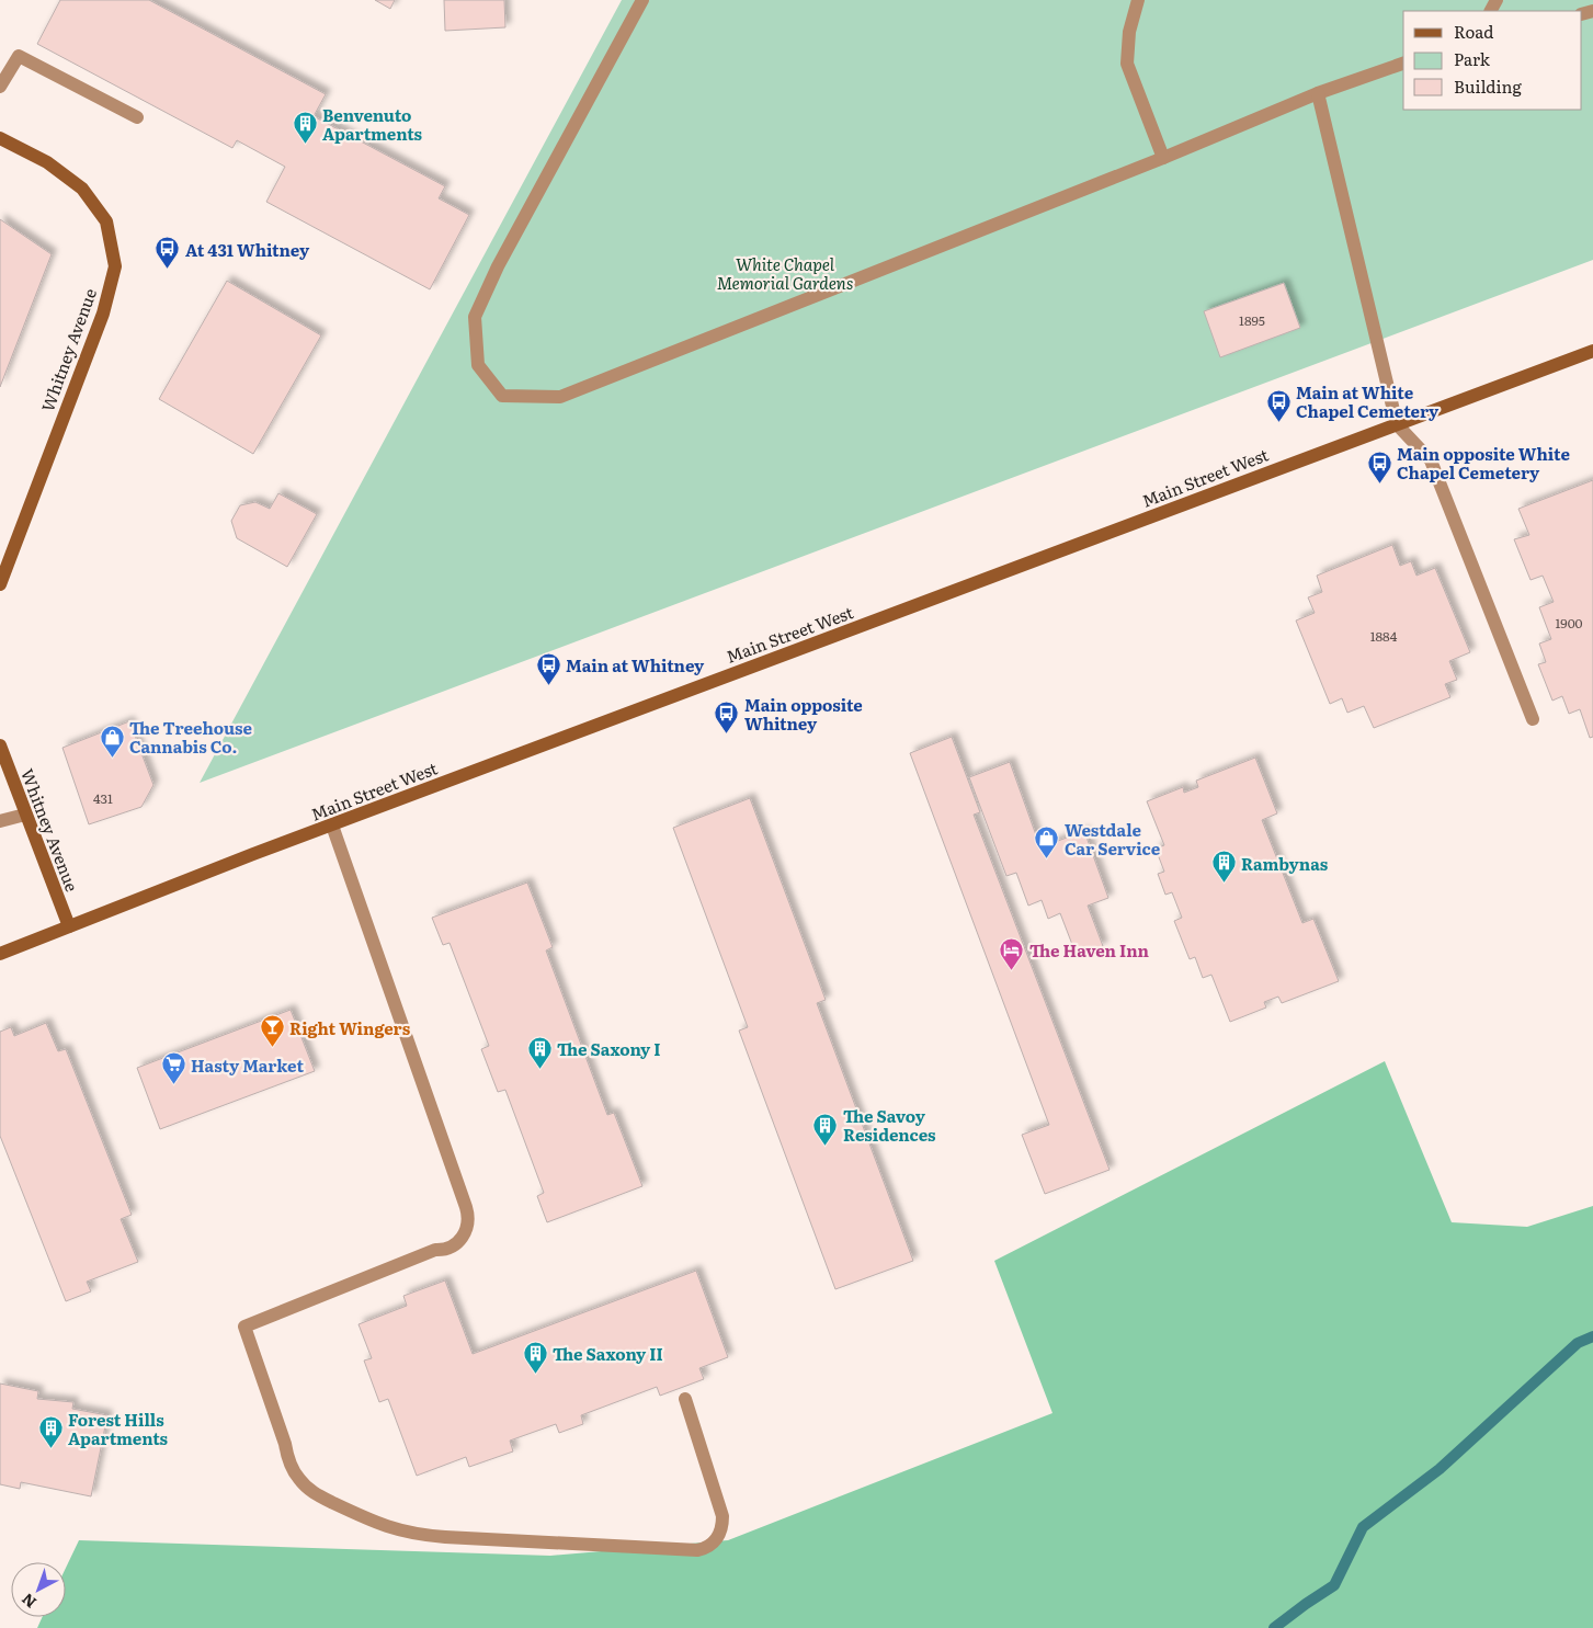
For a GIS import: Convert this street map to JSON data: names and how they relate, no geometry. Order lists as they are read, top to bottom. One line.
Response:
{"streets":{"main road":["Whitney Avenue","Main Street West"]},"crossings":[["Whitney Avenue","Main Street West"]],"parks":["White Chapel Memorial Gardens"],"places":{"building":["Benvenuto Apartments","Rambynas","The Saxony I","The Savoy Residences","The Saxony II","Forest Hills Apartments"],"bus stop":["At 431 Whitney","Main at White Chapel Cemetery","Main opposite White Chapel Cemetery","Main at Whitney","Main opposite Whitney"],"shop":["The Treehouse Cannabis Co.","Westdale Car Service"],"hotel":["The Haven Inn"],"bar":["Right Wingers"],"supermarket":["Hasty Market"]},"house_numbers":["1895","1900","1884","431"],"legend":["Road","Park","Building"],"north":"bottom left"}
